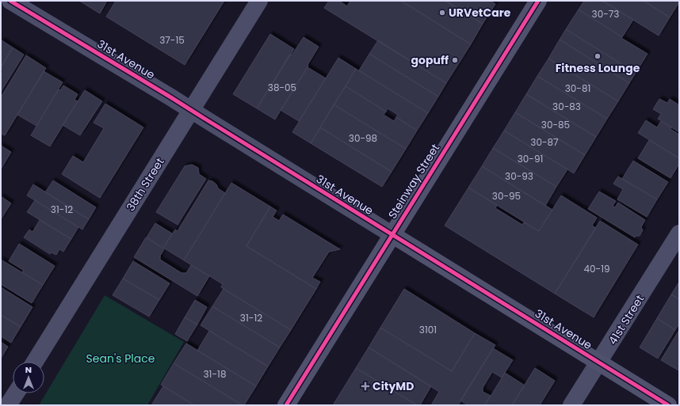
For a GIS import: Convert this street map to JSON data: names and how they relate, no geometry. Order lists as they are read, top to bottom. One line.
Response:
{"streets":{"street":["31st Avenue","Steinway Street","38th Street","41st Street"]},"crossings":[["31st Avenue","Steinway Street"],["31st Avenue","38th Street"],["31st Avenue","41st Street"]],"parks":["Sean's Place"],"places":{"other":["URVetCare","Fitness Lounge","gopuff"],"health":["CityMD"]},"house_numbers":["30-73","37-15","38-05","30-81","30-83","30-85","30-98","30-87","30-91","30-93","30-95","31-12","40-19","31-12","3101","31-18"],"north":"top"}
